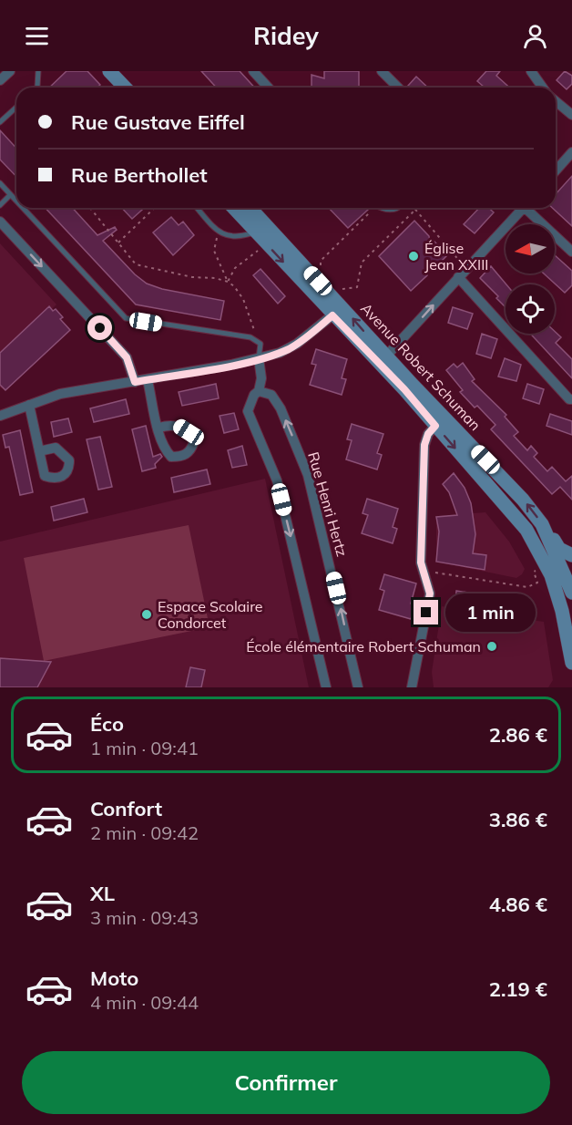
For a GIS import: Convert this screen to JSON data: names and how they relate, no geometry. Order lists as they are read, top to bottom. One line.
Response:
{"streets":{"main road":["Avenue Robert Schuman"],"street":["Rue Henri Hertz"]},"places":["Église Jean XXIII","Espace Scolaire Condorcet","École élémentaire Robert Schuman"],"north":"left","page":{"header":"Ridey","banner":["Rue Gustave Eiffel","Rue Berthollet"],"bubble":"1 min","list":[{"name":"Éco","note":"1 min · 09:41","value":"2.86 €"},{"name":"Confort","note":"2 min · 09:42","value":"3.86 €"},{"name":"XL","note":"3 min · 09:43","value":"4.86 €"},{"name":"Moto","note":"4 min · 09:44","value":"2.19 €"}],"buttons":"Confirmer"}}
